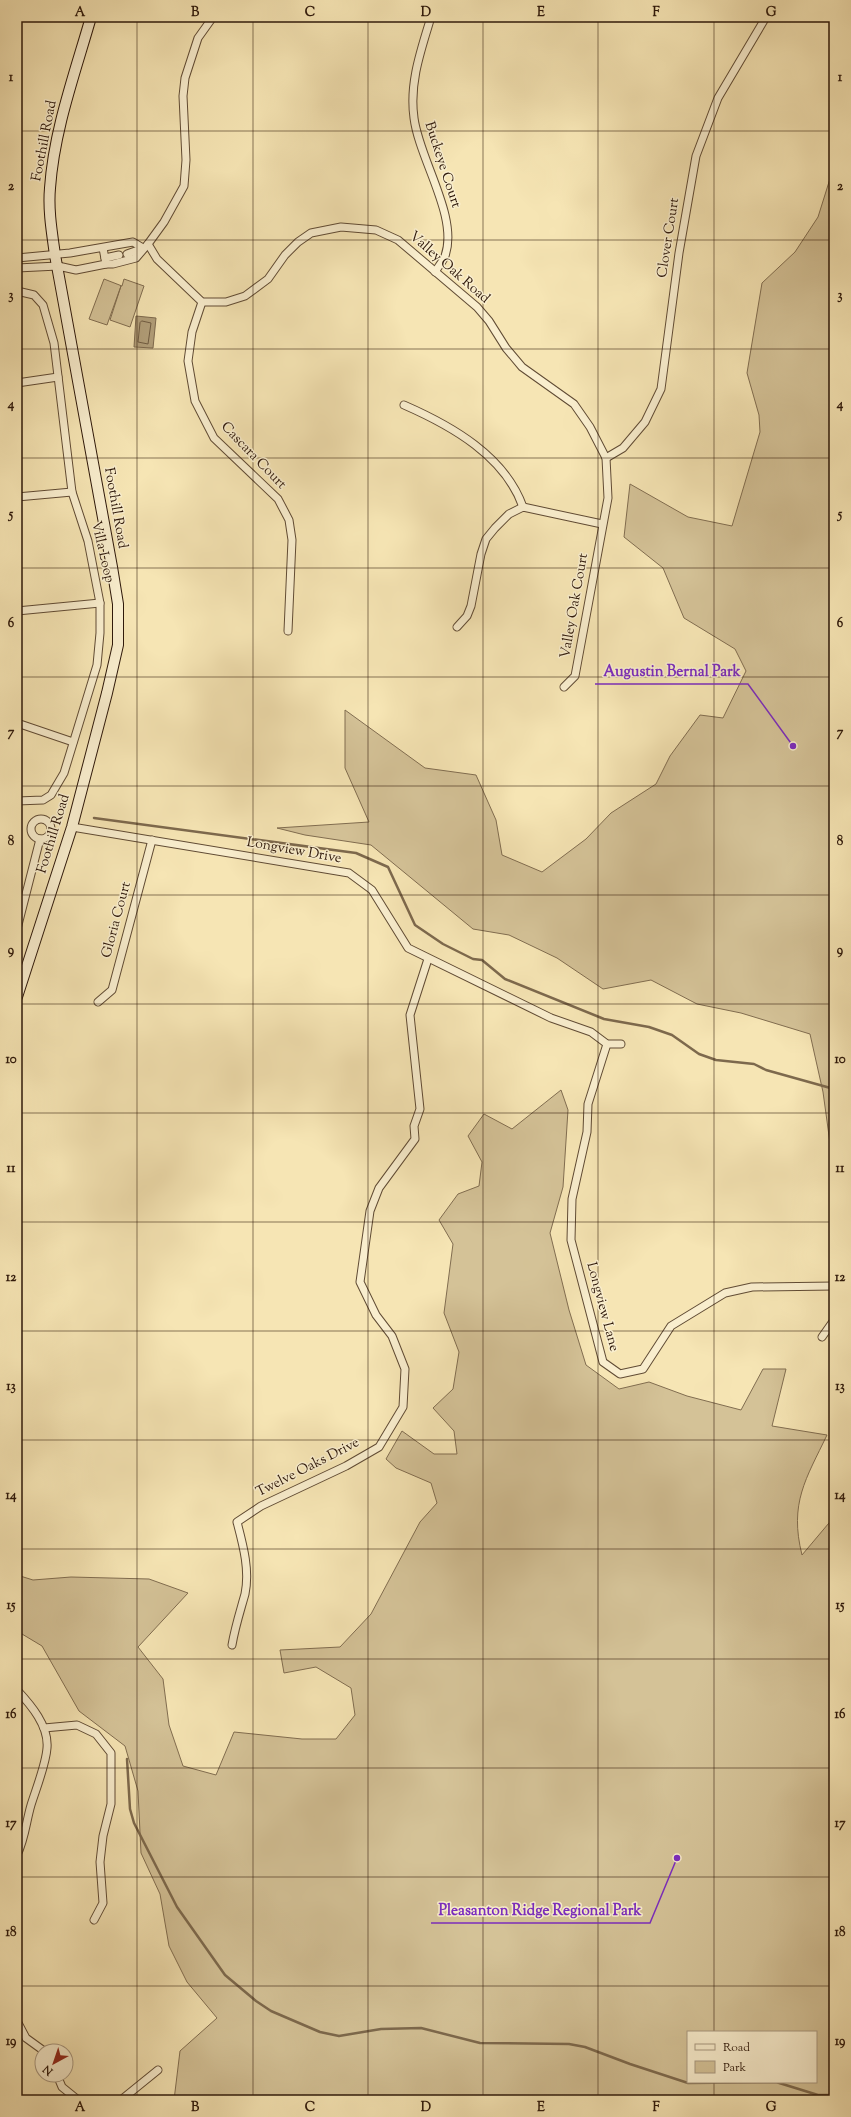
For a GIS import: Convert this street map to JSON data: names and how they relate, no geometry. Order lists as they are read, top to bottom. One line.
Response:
{"streets":{"main road":["Foothill Road"],"street":["Buckeye Court","Clover Court","Valley Oak Road","Cascara Court","Villa Loop","Valley Oak Court","Longview Drive","Gloria Court","Longview Lane","Twelve Oaks Drive"]},"crossings":[["Foothill Road","Longview Drive"],["Buckeye Court","Valley Oak Road"],["Clover Court","Valley Oak Road"],["Valley Oak Road","Cascara Court"],["Valley Oak Road","Valley Oak Court"],["Longview Drive","Gloria Court"],["Longview Drive","Longview Lane"],["Longview Drive","Twelve Oaks Drive"]],"places":["Augustin Bernal Park","Pleasanton Ridge Regional Park"],"legend":["Road","Park"],"north":"bottom left","grid":{"columns":["A","B","C","D","E","F","G"],"rows":["1","2","3","4","5","6","7","8","9","10","11","12","13","14","15","16","17","18","19"]}}
